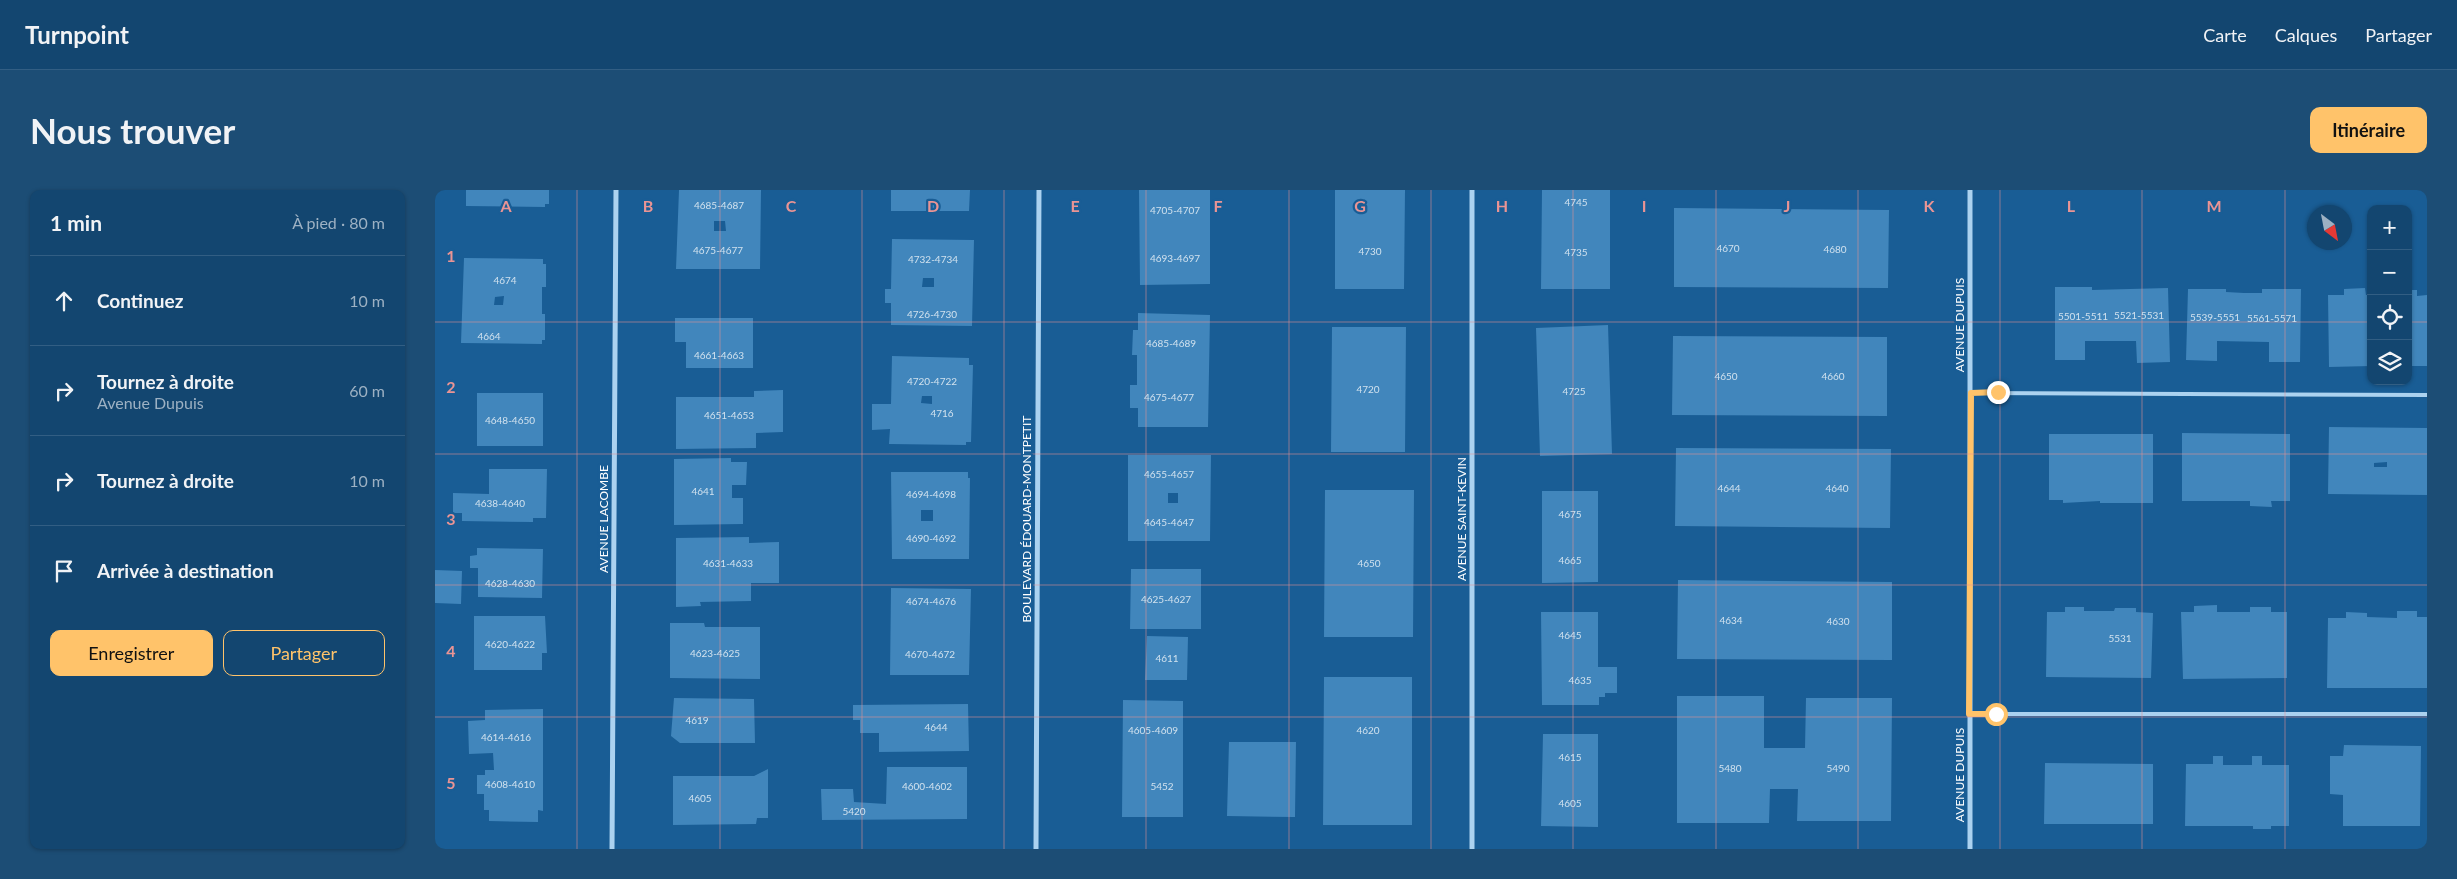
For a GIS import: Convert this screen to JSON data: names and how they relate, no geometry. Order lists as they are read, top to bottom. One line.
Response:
{"streets":{"street":["AVENUE DUPUIS","AVENUE LACOMBE","BOULEVARD ÉDOUARD-MONTPETIT","AVENUE SAINT-KEVIN"]},"house_numbers":["4745","4685-4687","4705-4707","4670","4680","4675-4677","4730","4735","4693-4697","4732-4734","4674","4726-4730","5521-5531","5501-5511","5539-5551","5561-5571","4664","4685-4689","4661-4663","4650","4660","4720-4722","4720","4725","4675-4677","4716","4651-4653","4648-4650","4655-4657","4644","4640","4641","4694-4698","4638-4640","4675","4645-4647","4690-4692","4665","4631-4633","4650","4628-4630","4625-4627","4674-4676","4634","4630","4645","5531","4620-4622","4623-4625","4670-4672","4611","4635","4619","4644","4605-4609","4620","4614-4616","4615","5480","5490","4608-4610","4600-4602","5452","4605","4605","5420"],"north":"bottom right","page":{"header":"Turnpoint","nav":["Carte","Calques","Partager"],"buttons":["Itinéraire",["Enregistrer","Partager"]],"title":"Nous trouver","heading":["1 min","À pied · 80 m"],"map_buttons":["+","−"],"list":[["Continuez","10 m"],["Tournez à droite","Avenue Dupuis","60 m"],["Tournez à droite","10 m"],"Arrivée à destination"]},"grid":{"columns":["A","B","C","D","E","F","G","H","I","J","K","L","M"],"rows":["1","2","3","4","5"]}}
